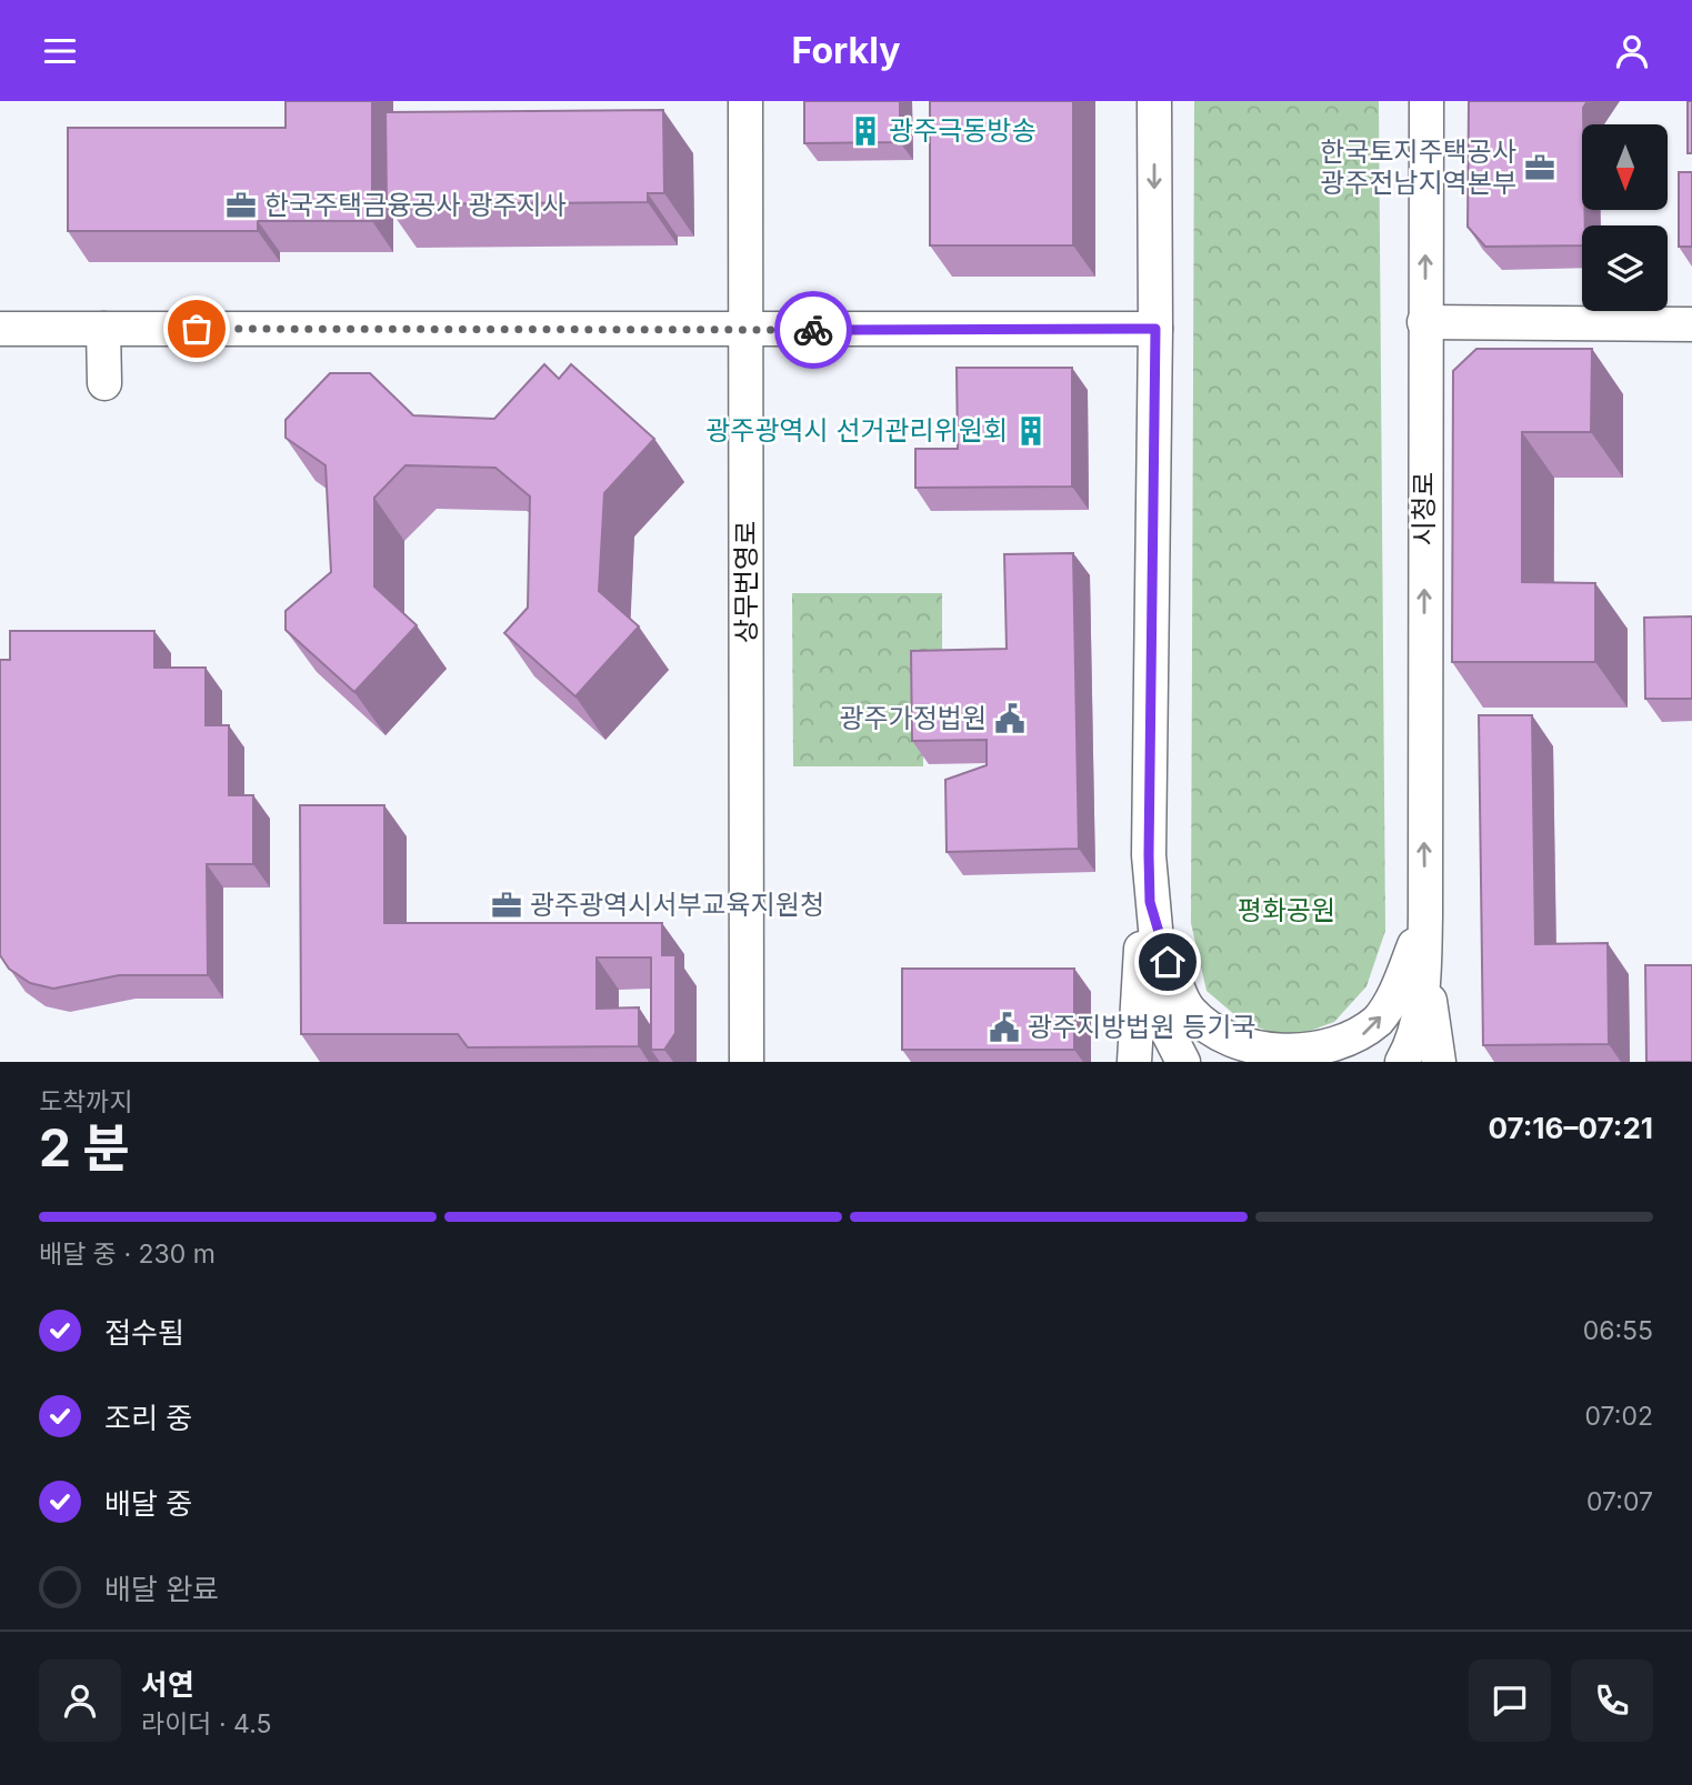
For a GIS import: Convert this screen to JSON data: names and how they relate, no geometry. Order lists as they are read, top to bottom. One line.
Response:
{"streets":{"street":["시청로","상무번영로"]},"parks":["평화공원"],"places":{"building":["광주극동방송","광주광역시 선거관리위원회"],"office":["한국토지주택공사 광주전남지역본부","한국주택금융공사 광주지사","광주광역시서부교육지원청"],"public building":["광주가정법원","광주지방법원 등기국"]},"north":"bottom","page":{"header":"Forkly","heading":["2 분","도착까지","07:16–07:21"],"panel":["서연","라이더 · 4.5"],"bar":"배달 중 · 230 m","list":[["접수됨","06:55"],["조리 중","07:02"],["배달 중","07:07"],"배달 완료"]}}
